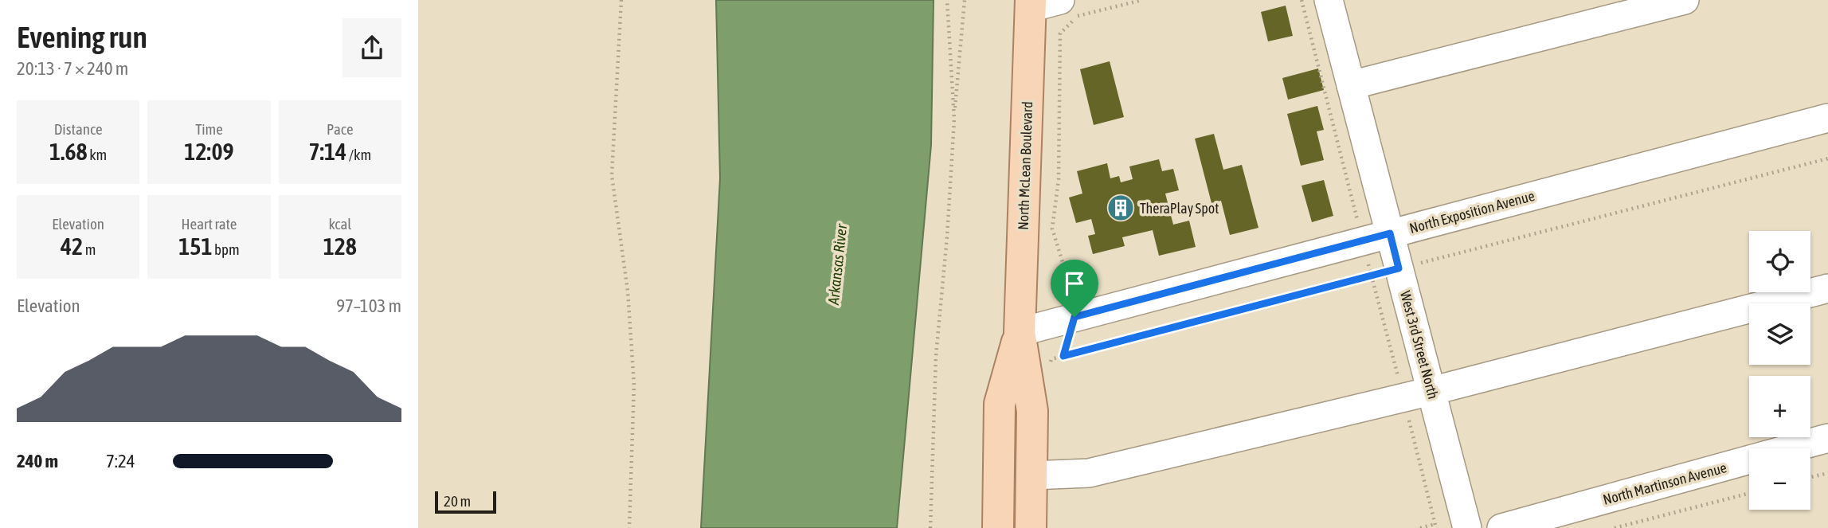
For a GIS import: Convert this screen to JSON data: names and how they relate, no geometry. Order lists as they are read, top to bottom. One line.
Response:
{"streets":{"main road":["North McLean Boulevard"],"street":["North Exposition Avenue","West 3rd Street North","North Martinson Avenue"]},"crossings":[["North McLean Boulevard","North Exposition Avenue"],["North Exposition Avenue","West 3rd Street North"]],"water":["Arkansas River"],"places":{"building":["TheraPlay Spot"]},"scale_bar":"20 m","page":{"heading":["Evening run","20:13 · 7 × 240 m"],"stats":[["Distance","1.68 km"],["Time","12:09"],["Pace","7:14 /km"],["Elevation","42 m"],["Heart rate","151 bpm"],["kcal","128"]],"map_buttons":["+","−"],"chart":["Elevation","97–103 m"],"list":[{"name":"240 m","note":"7:24"}],"scale":"20 m"}}
